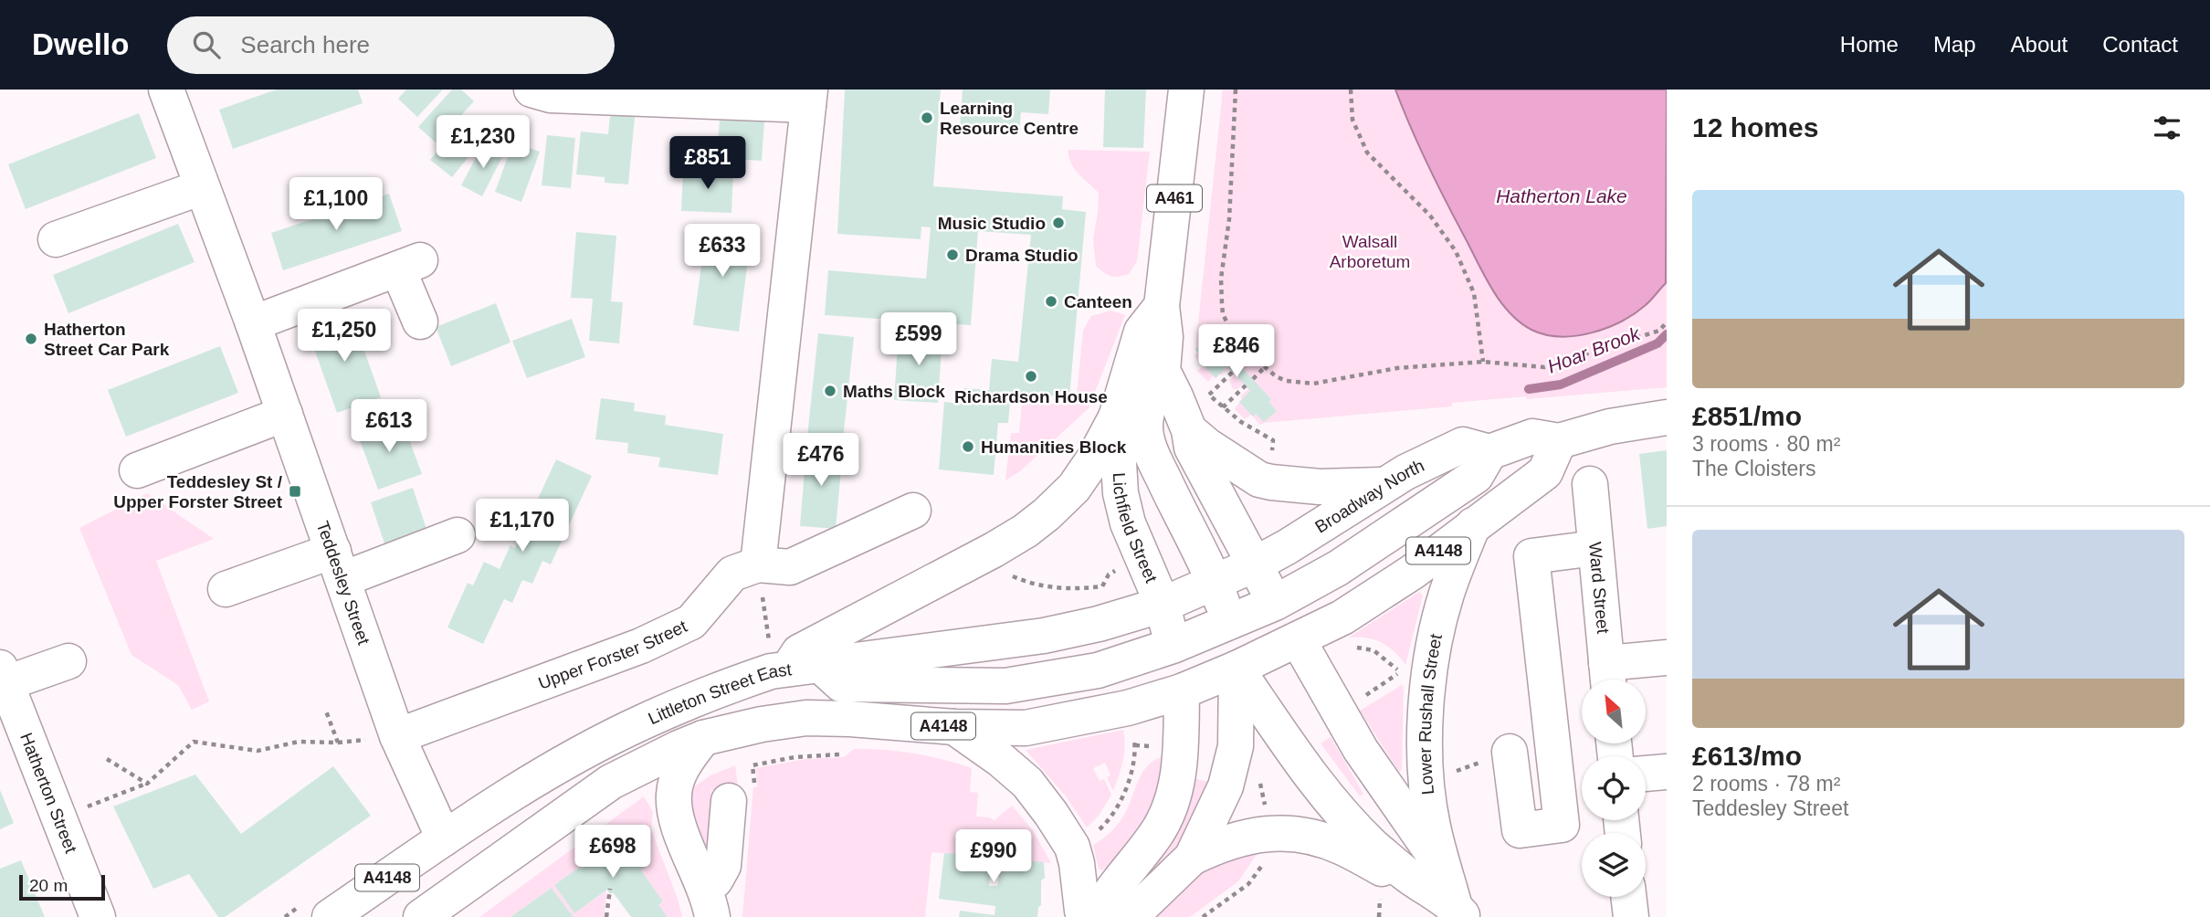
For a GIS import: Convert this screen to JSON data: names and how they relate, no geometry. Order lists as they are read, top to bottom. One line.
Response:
{"streets":{"main road":["A461","Broadway North","Lichfield Street","A4148","Teddesley Street","Ward Street","Upper Forster Street","Littleton Street East","Lower Rushall Street","Hatherton Street"]},"crossings":[["A461","Lichfield Street"],["Broadway North","A4148"],["Broadway North","Lower Rushall Street"],["Lichfield Street","A4148"],["Lichfield Street","Littleton Street East"],["A4148","Littleton Street East"],["A4148","Lower Rushall Street"],["Teddesley Street","Upper Forster Street"],["Teddesley Street","Littleton Street East"]],"water":["Hatherton Lake","Hoar Brook"],"parks":["Walsall Arboretum"],"places":{"other":["Learning Resource Centre","Music Studio","Drama Studio","Canteen","Hatherton Street Car Park","Richardson House","Maths Block","Humanities Block"],"transit":["Teddesley St / Upper Forster Street"]},"scale_bar":"20 m","north":"top left","page":{"header":"Dwello","search":"Search here","nav":["Home","Map","About","Contact"],"heading":"12 homes","price":["£1,230","£851","£1,100","£633","£1,250","£599","£846","£613","£476","£1,170","£698","£990"],"list":[{"name":"£851/mo","note":"3 rooms · 80 m² · The Cloisters"},{"name":"£613/mo","note":"2 rooms · 78 m² · Teddesley Street"}],"scale":"20 m"}}
